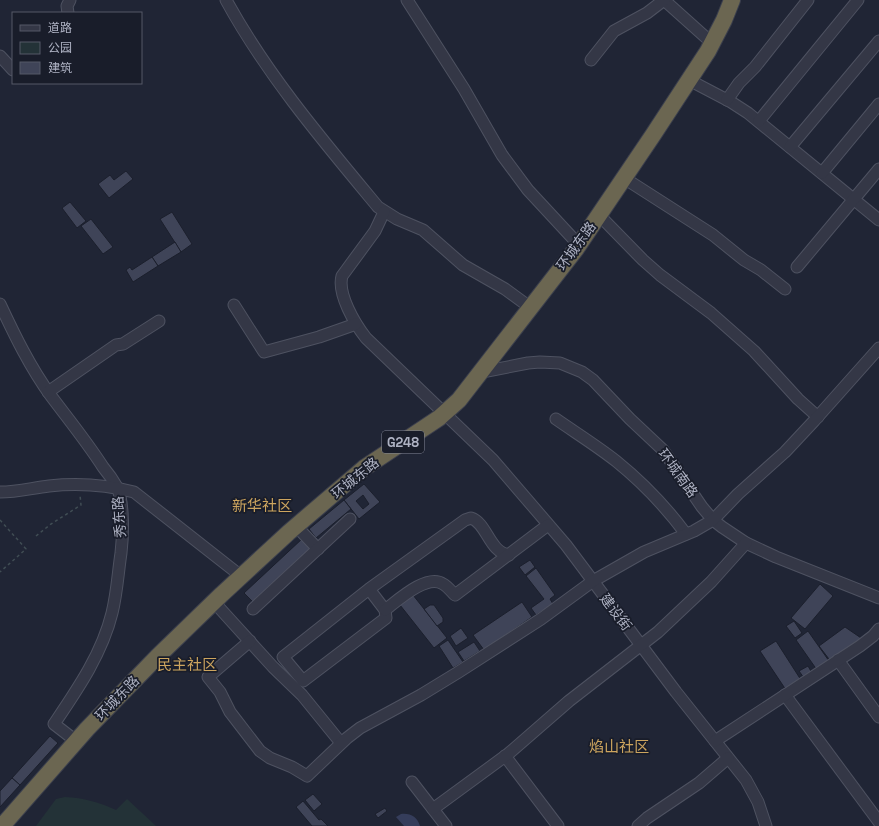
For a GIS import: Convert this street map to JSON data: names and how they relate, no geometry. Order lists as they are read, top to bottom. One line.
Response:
{"streets":{"highway":["环城东路","G248"],"street":["环城南路","秀东路","建设街"]},"crossings":[["环城东路","环城南路"],["环城东路","秀东路"],["环城东路","建设街"]],"districts":["新华社区","民主社区","焰山社区"],"legend":["道路","公园","建筑"]}
